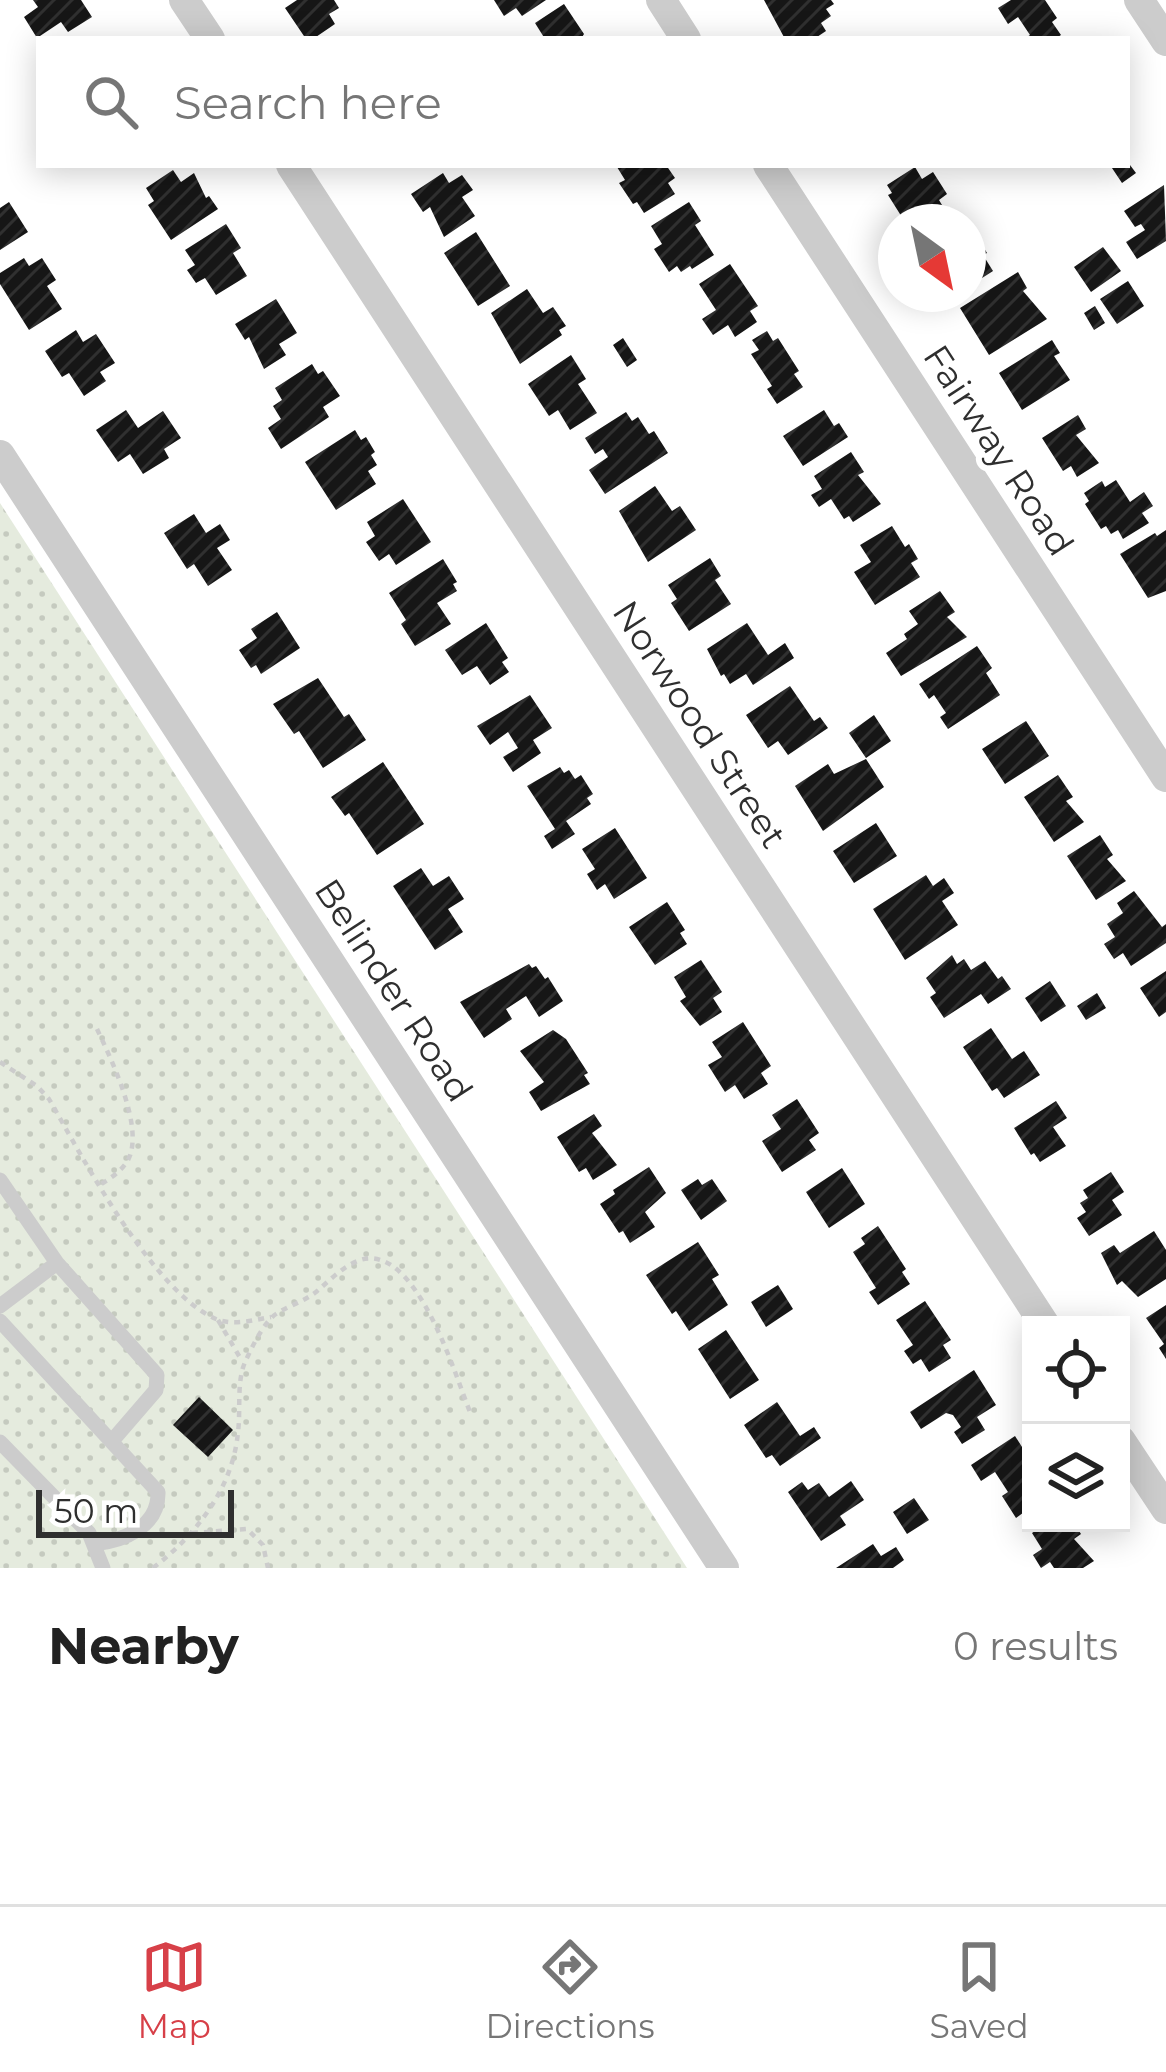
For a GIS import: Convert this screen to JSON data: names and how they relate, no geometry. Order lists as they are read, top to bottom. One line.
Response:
{"streets":{"street":["Fairway Road","Norwood Street","Belinder Road"]},"scale_bar":"50 m","north":"bottom right","page":{"search":"Search here","scale":"50 m","heading":["Nearby","0 results"],"nav":["Map","Directions","Saved"]}}
